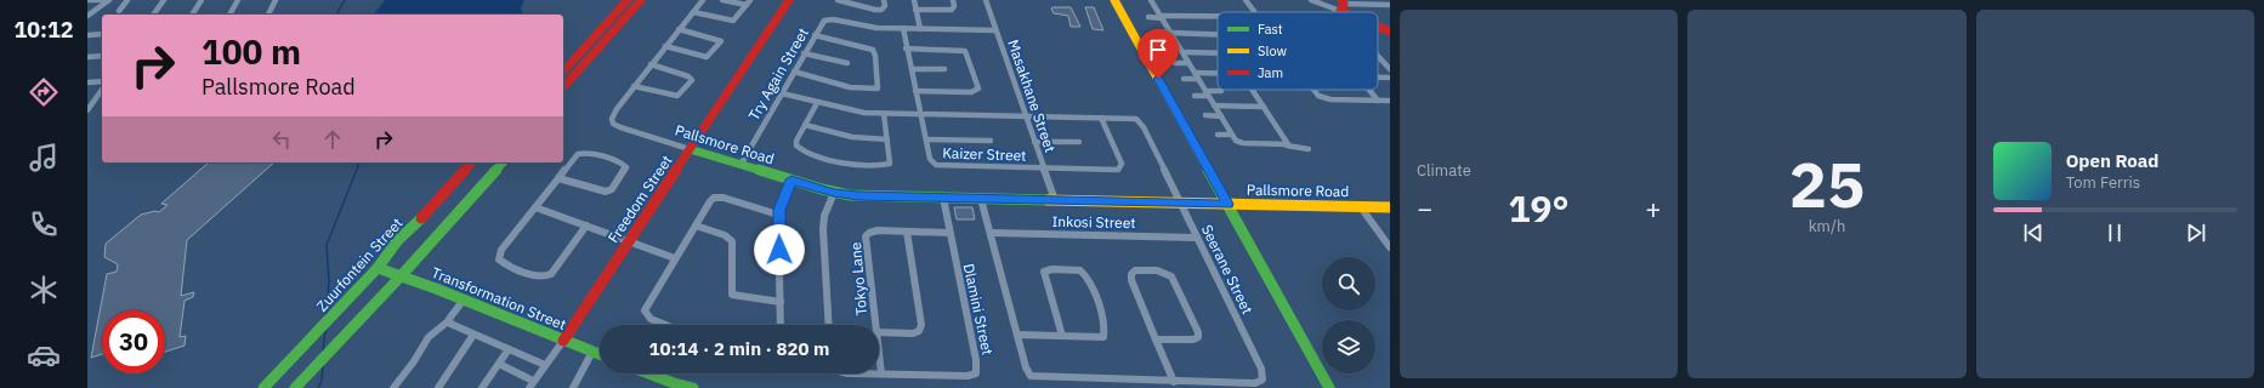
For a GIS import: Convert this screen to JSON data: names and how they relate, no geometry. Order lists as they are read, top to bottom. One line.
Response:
{"streets":{"street":["Try Again Street","Masakhane Street","Pallsmore Road","Kaizer Street","Freedom Street","Inkosi Street","Zuurfontein Street","Seerane Street","Tokyo Lane","Transformation Street","Dlamini Street"]},"crossings":[["Try Again Street","Masakhane Street"],["Try Again Street","Pallsmore Road"],["Try Again Street","Kaizer Street"],["Try Again Street","Seerane Street"],["Masakhane Street","Pallsmore Road"],["Masakhane Street","Kaizer Street"],["Masakhane Street","Seerane Street"],["Pallsmore Road","Freedom Street"],["Pallsmore Road","Seerane Street"],["Pallsmore Road","Dlamini Street"],["Kaizer Street","Seerane Street"],["Freedom Street","Transformation Street"],["Inkosi Street","Seerane Street"],["Zuurfontein Street","Transformation Street"],["Tokyo Lane","Dlamini Street"]],"legend":["Fast","Slow","Jam"],"page":{"tabs":"10:12","tile":["Climate",["25","km/h"]],"turn":["100 m","Pallsmore Road"],"song":["Open Road","Tom Ferris"],"heat":["−","19°","+"],"limit":"30","trip":"10:14 · 2 min · 820 m"}}
